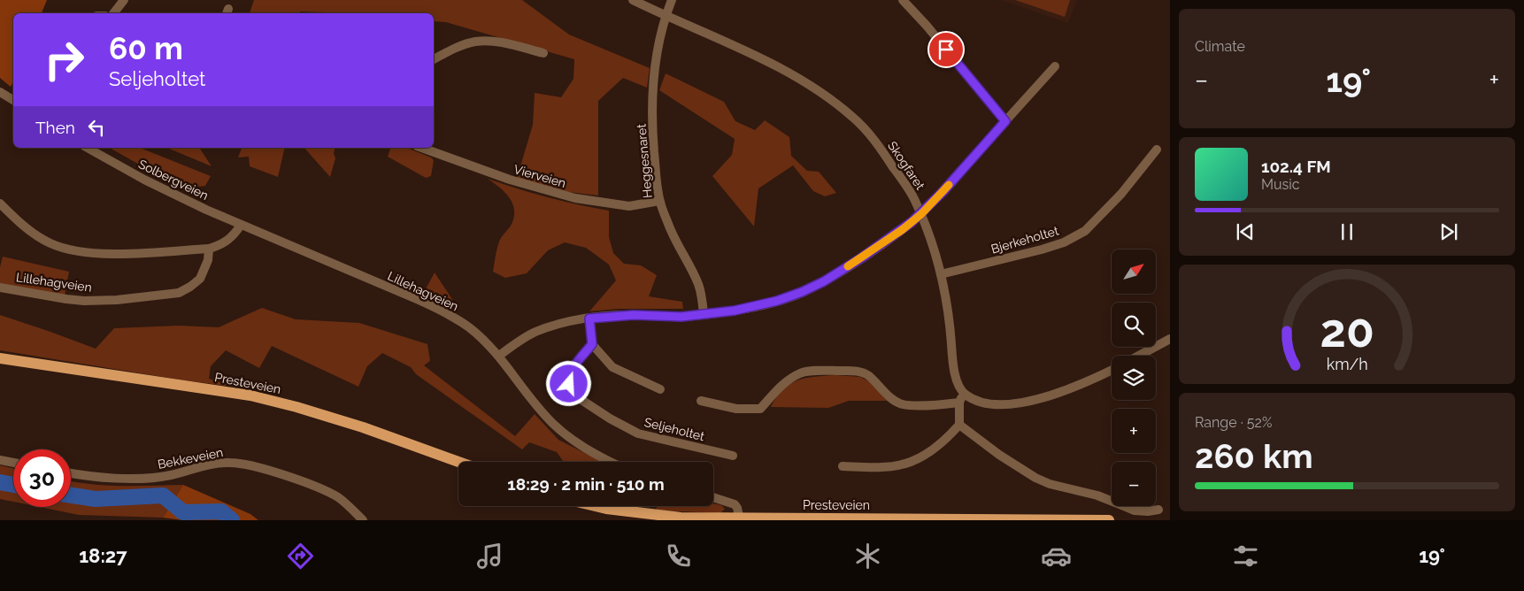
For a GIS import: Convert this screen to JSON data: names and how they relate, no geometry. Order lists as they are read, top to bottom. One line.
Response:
{"streets":{"main road":["Presteveien"],"street":["Heggesnaret","Skogfaret","Vierveien","Solbergveien","Bjerkeholtet","Lillehagveien","Seljeholtet","Bekkeveien"]},"crossings":[["Heggesnaret","Skogfaret"],["Heggesnaret","Vierveien"],["Skogfaret","Bjerkeholtet"],["Solbergveien","Lillehagveien"]],"north":"top right","page":{"tile":["Climate",["Range · 52%","260 km"]],"turn":["60 m","Seljeholtet"],"heat":["−","19°","+"],"then":"Then","song":["102.4 FM","Music"],"map_buttons":["+","−"],"limit":"30","trip":"18:29 · 2 min · 510 m","tabs":["18:27","19°"],"gauge":["20","km/h"]}}
